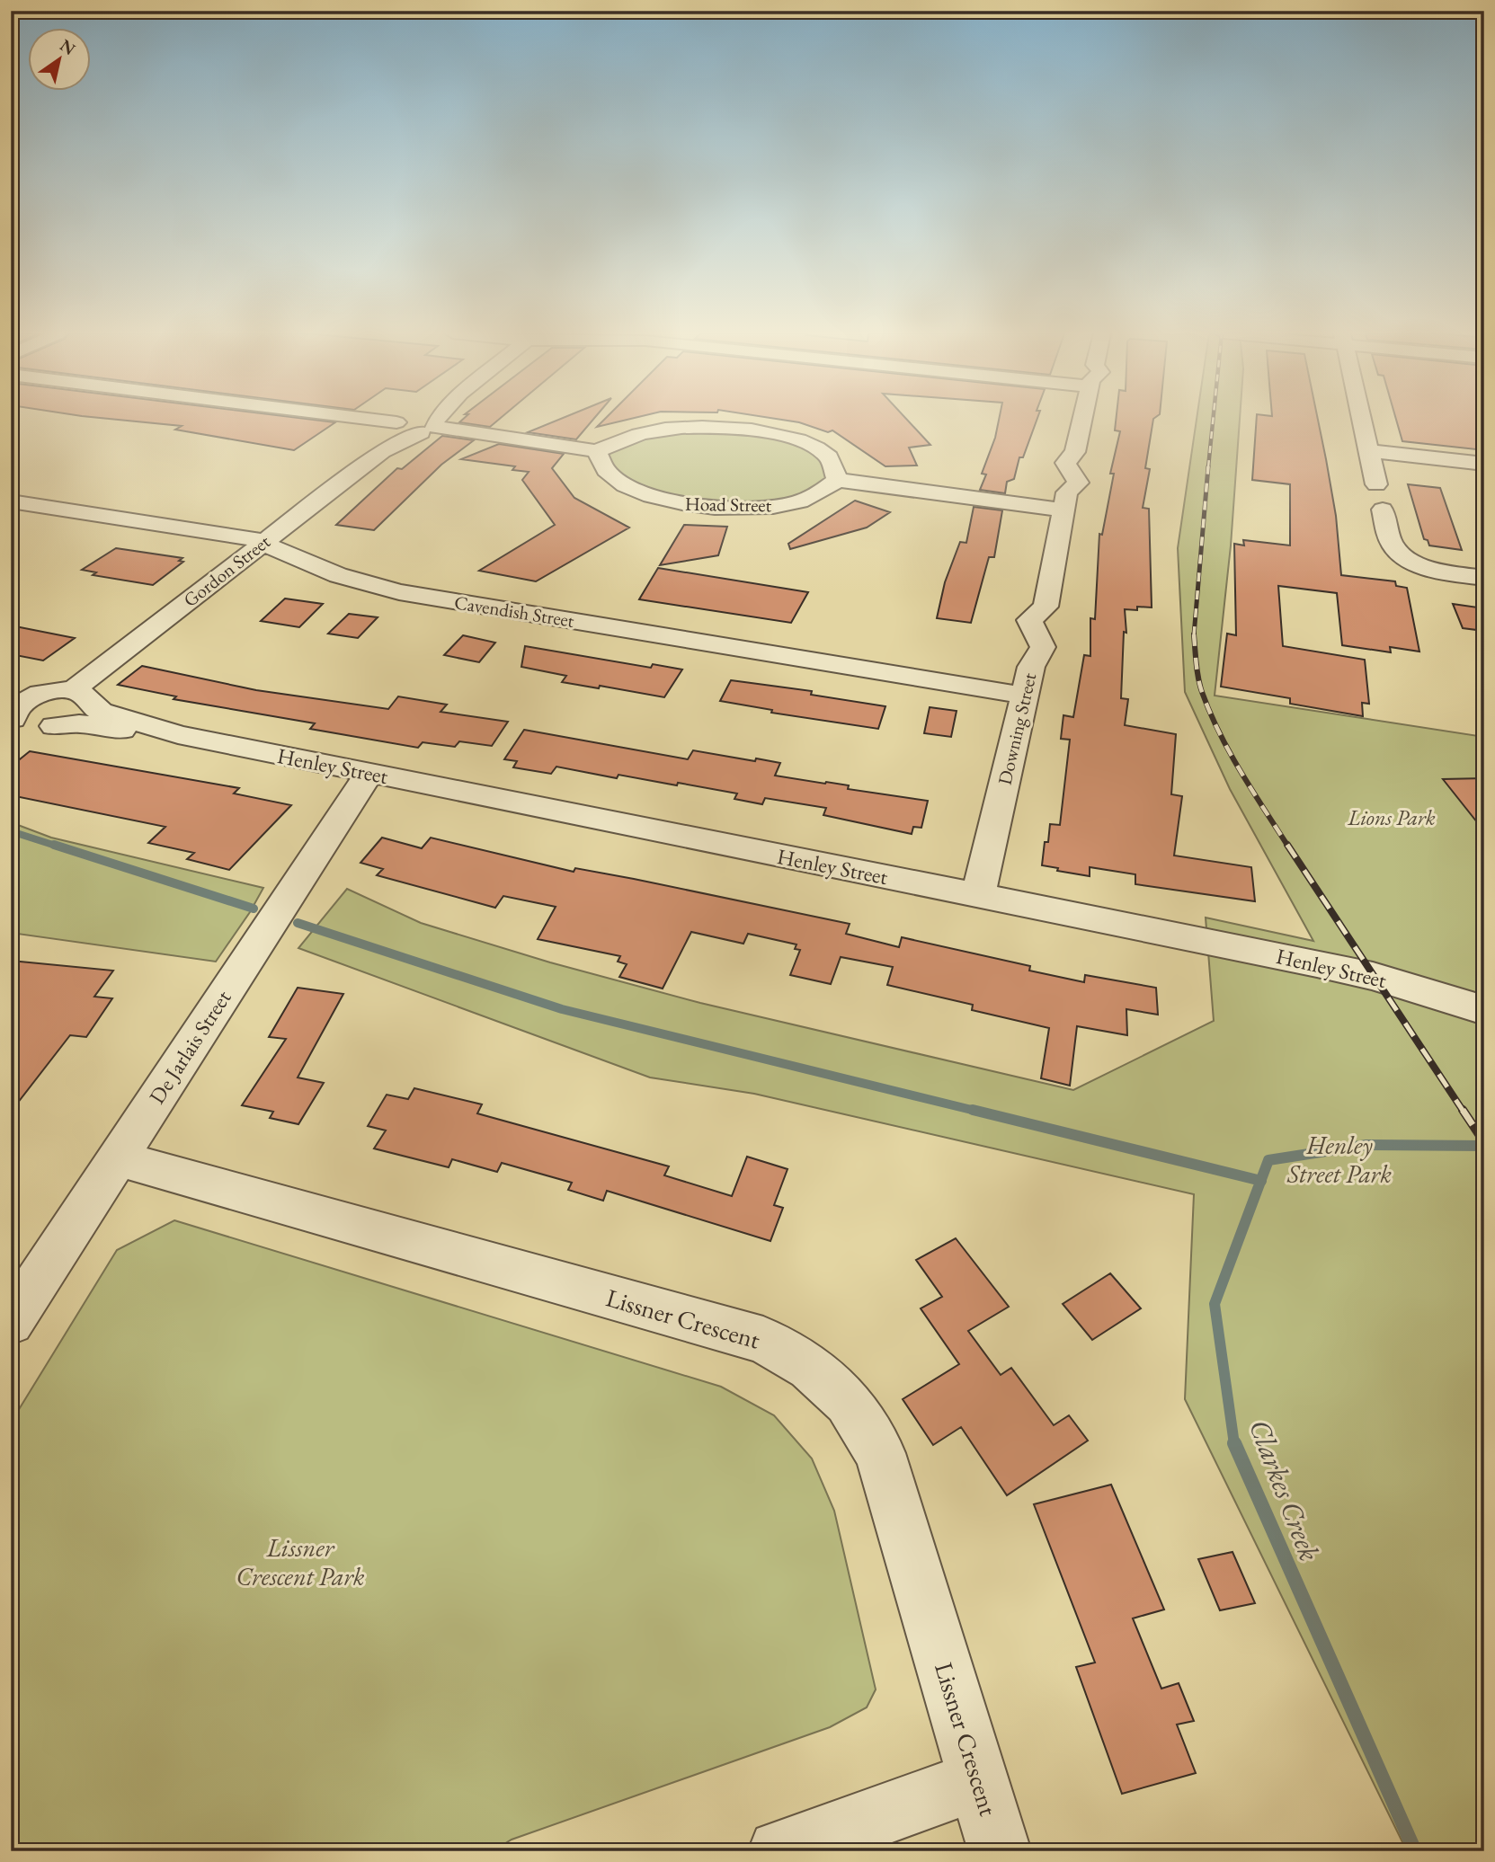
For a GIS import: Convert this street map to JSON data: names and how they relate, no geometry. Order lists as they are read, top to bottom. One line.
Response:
{"streets":{"street":["Hoad Street","Gordon Street","Cavendish Street","Downing Street","Henley Street","De Jarlais Street","Lissner Crescent"]},"crossings":[["Gordon Street","Cavendish Street"],["Gordon Street","Henley Street"],["Cavendish Street","Downing Street"],["Downing Street","Henley Street"],["Henley Street","De Jarlais Street"],["De Jarlais Street","Lissner Crescent"]],"water":["Clarkes Creek"],"parks":["Lions Park","Henley Street Park","Lissner Crescent Park"],"north":"top right"}
